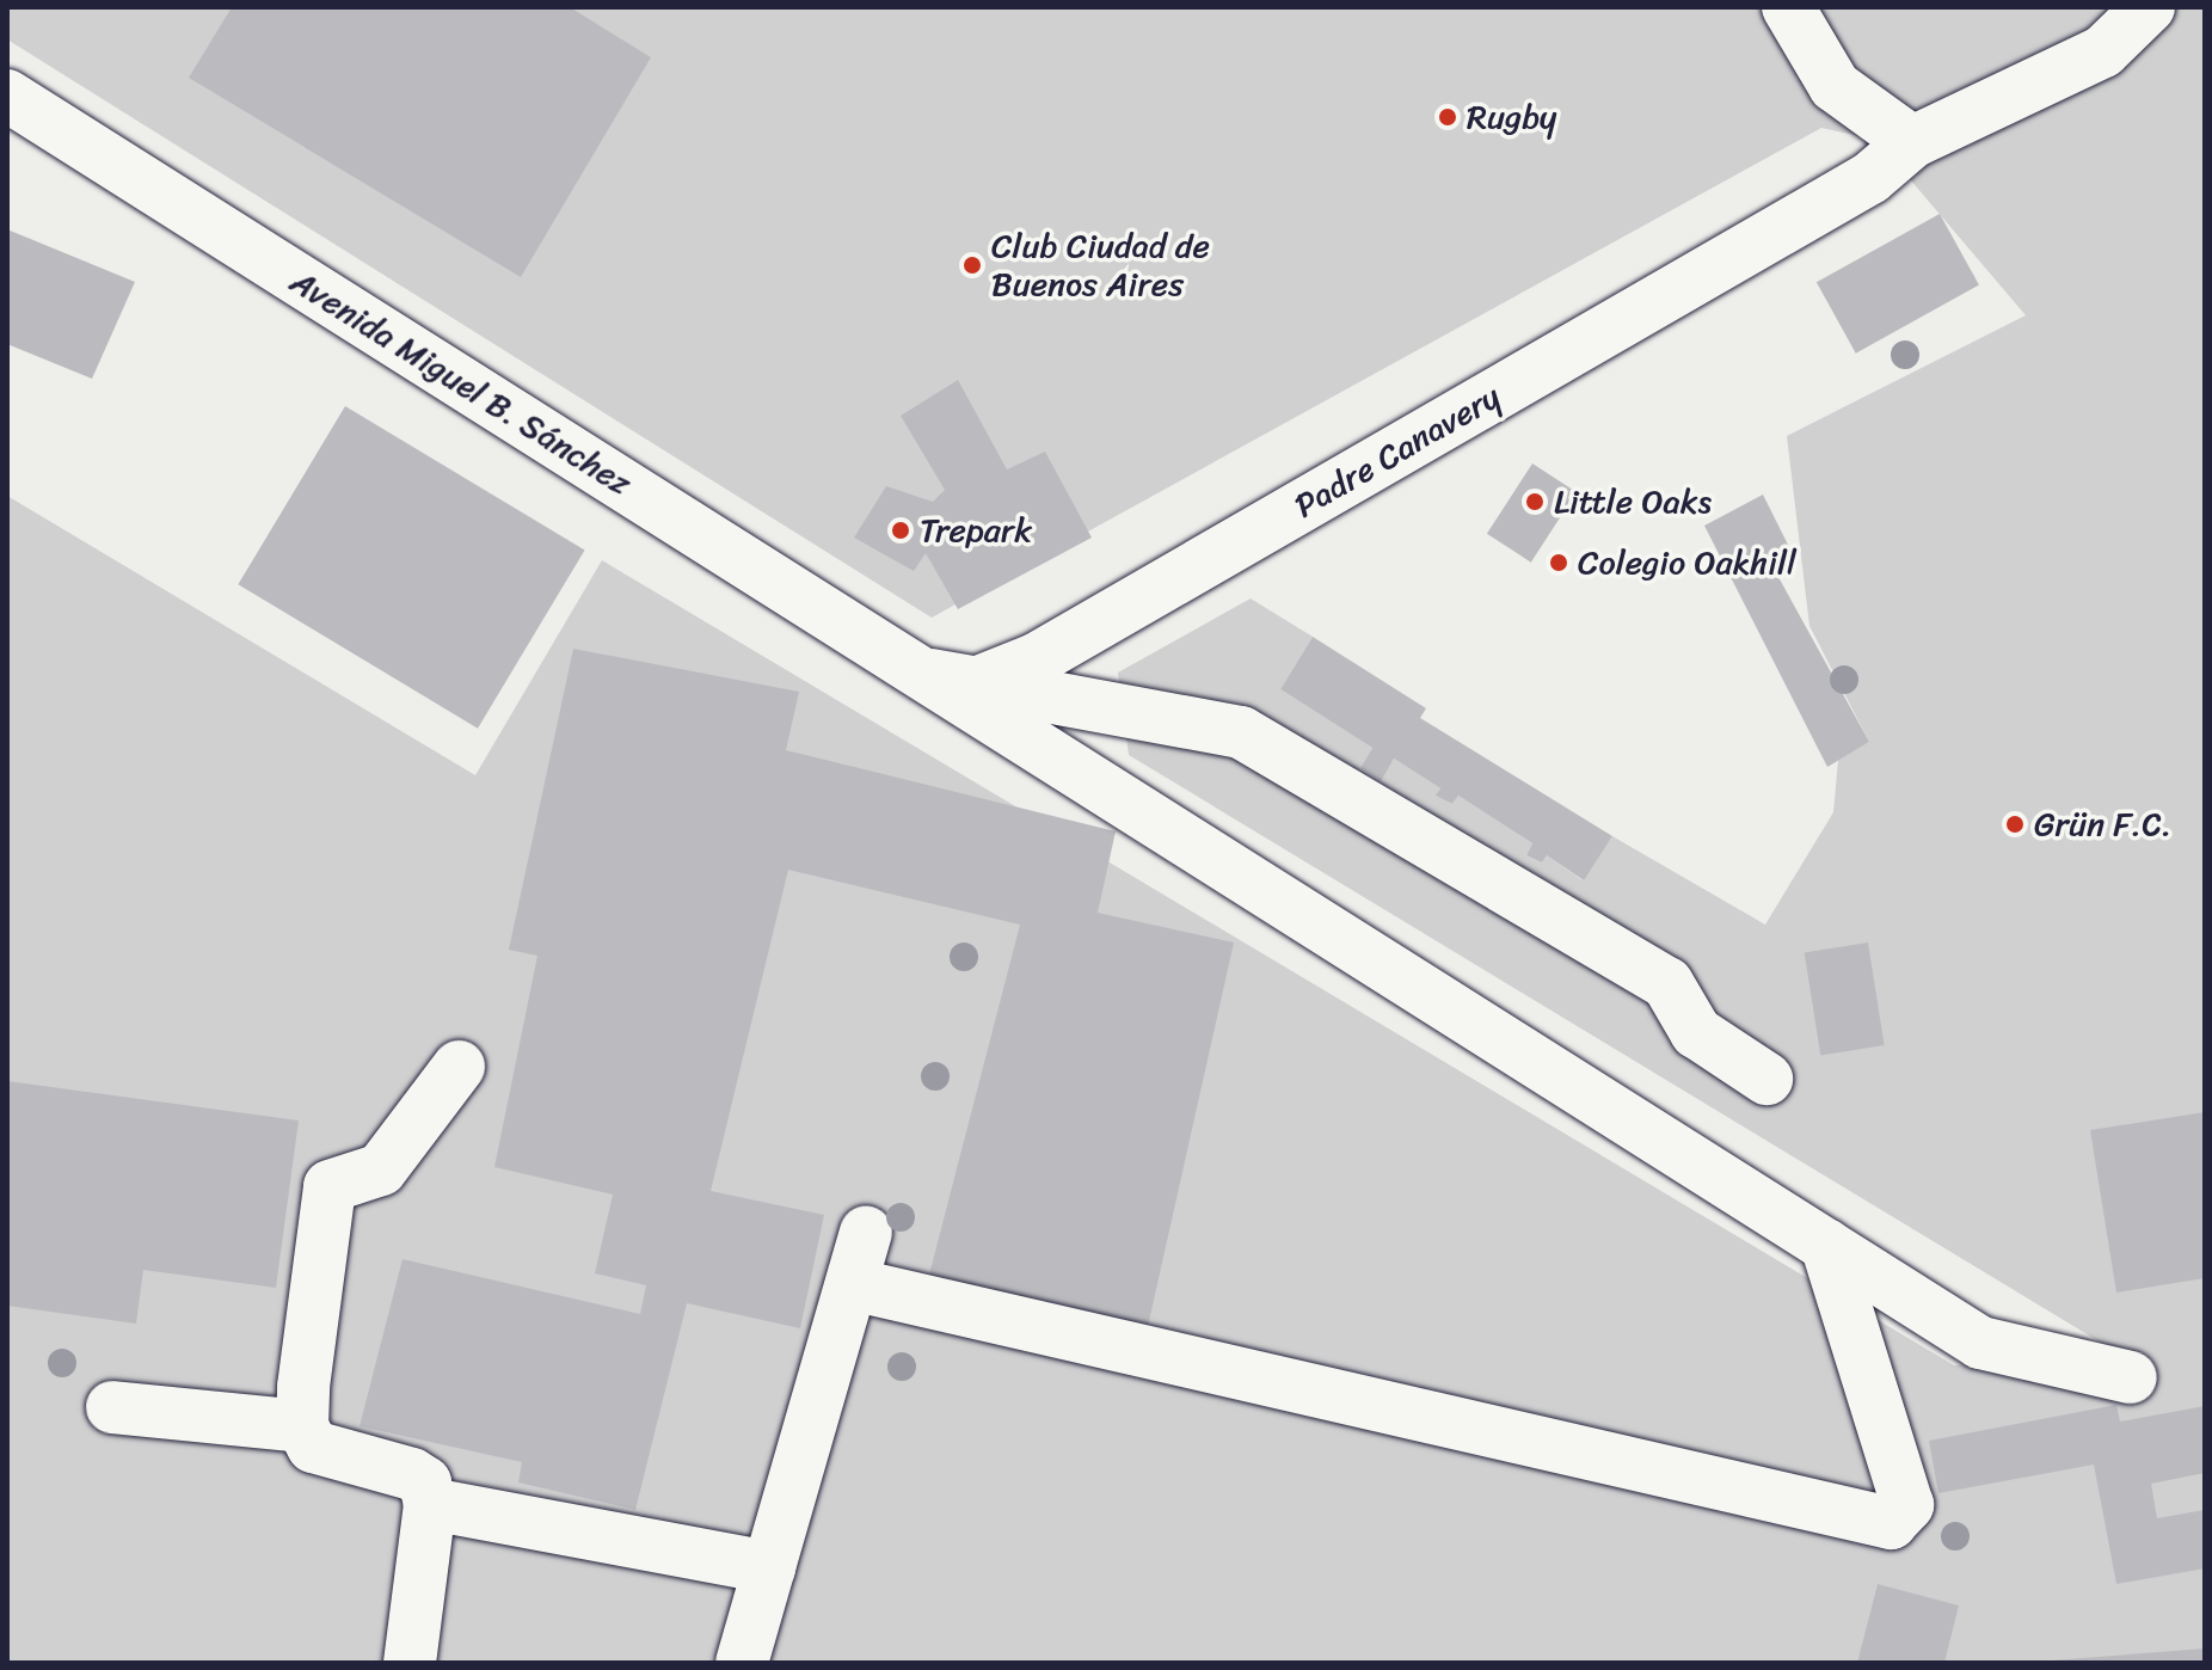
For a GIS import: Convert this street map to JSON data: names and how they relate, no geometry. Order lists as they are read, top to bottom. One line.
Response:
{"streets":{"street":["Avenida Miguel B. Sánchez","Padre Canavery"]},"places":["Rugby","Club Ciudad de Buenos Aires","Little Oaks","Trepark","Colegio Oakhill","Grün F.C."]}
